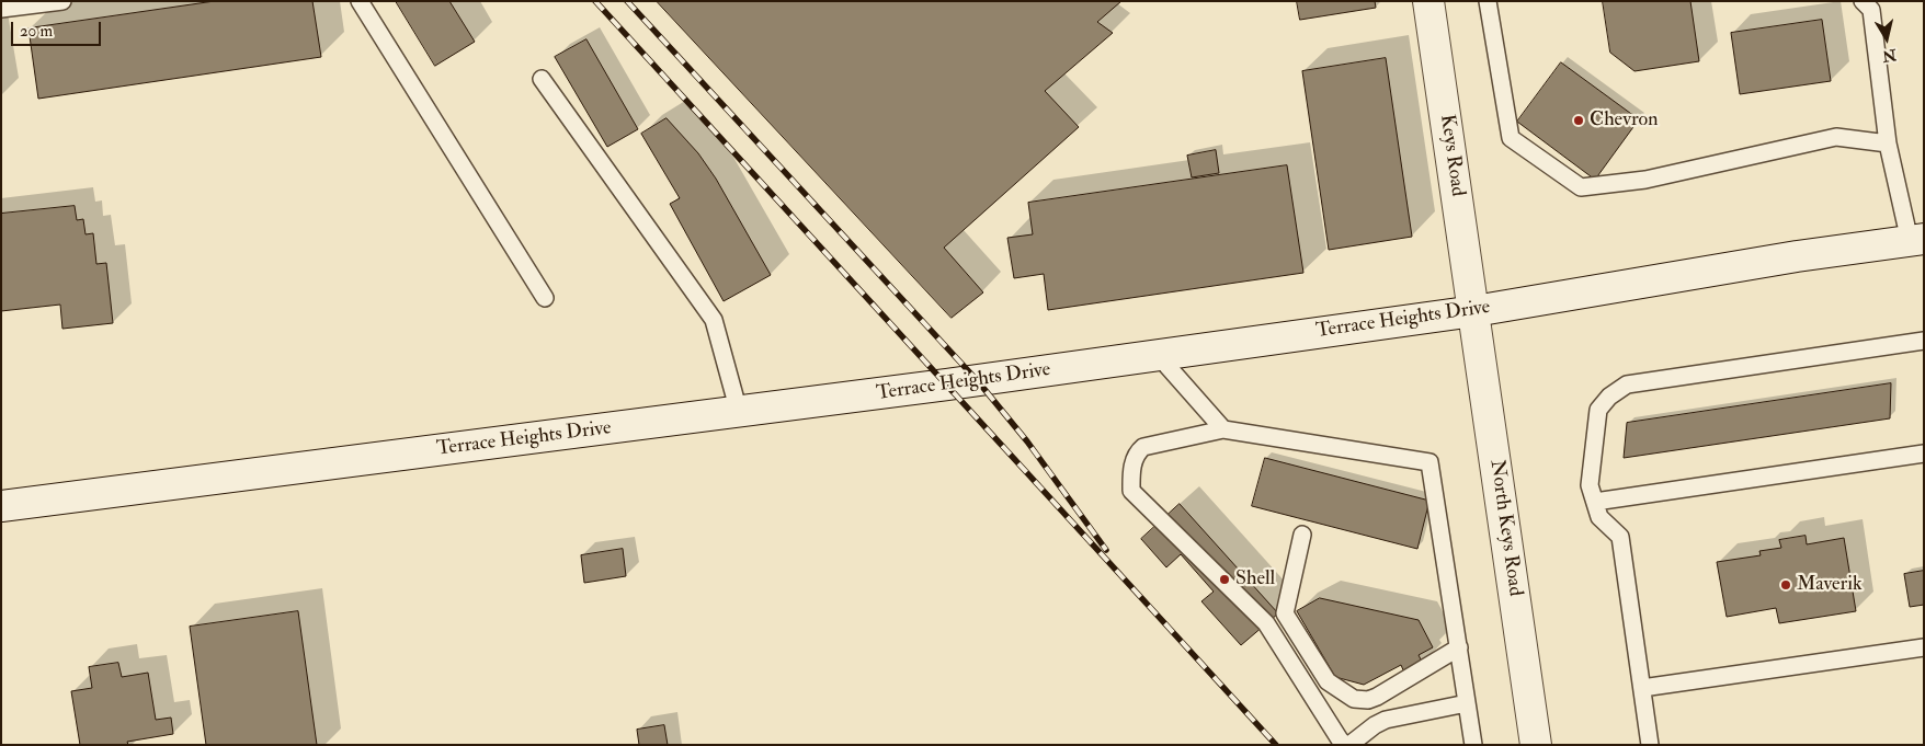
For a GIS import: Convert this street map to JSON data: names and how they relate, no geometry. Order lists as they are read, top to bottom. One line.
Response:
{"streets":{"main road":["Keys Road","Terrace Heights Drive","North Keys Road"]},"crossings":[["Keys Road","Terrace Heights Drive"],["Keys Road","North Keys Road"],["Terrace Heights Drive","North Keys Road"]],"places":["Chevron","Shell","Maverik"],"scale_bar":"20 m","north":"bottom"}
